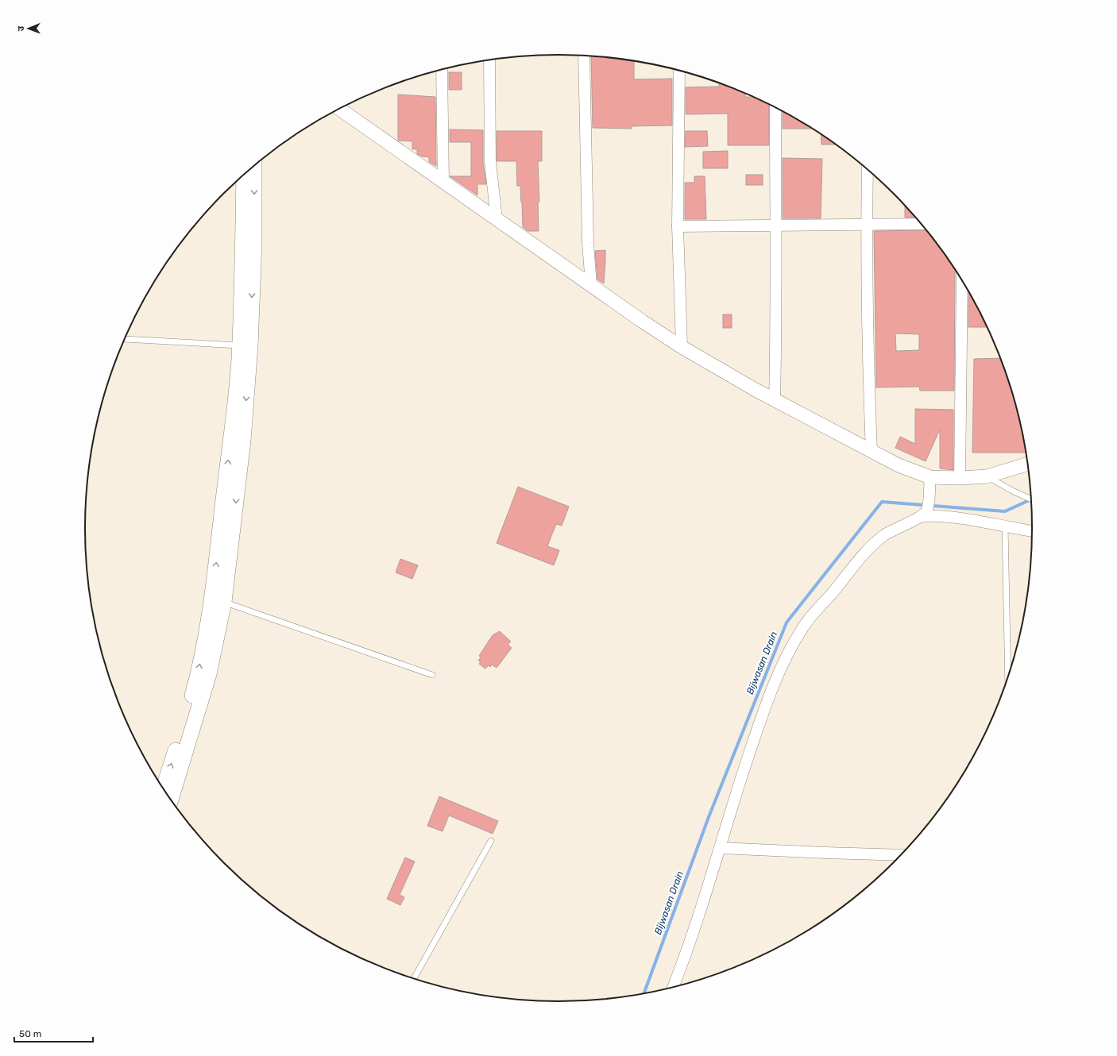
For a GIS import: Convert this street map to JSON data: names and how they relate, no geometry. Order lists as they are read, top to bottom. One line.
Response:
{"water":["Bijwasan Drain"],"scale_bar":"50 m","north":"left"}
